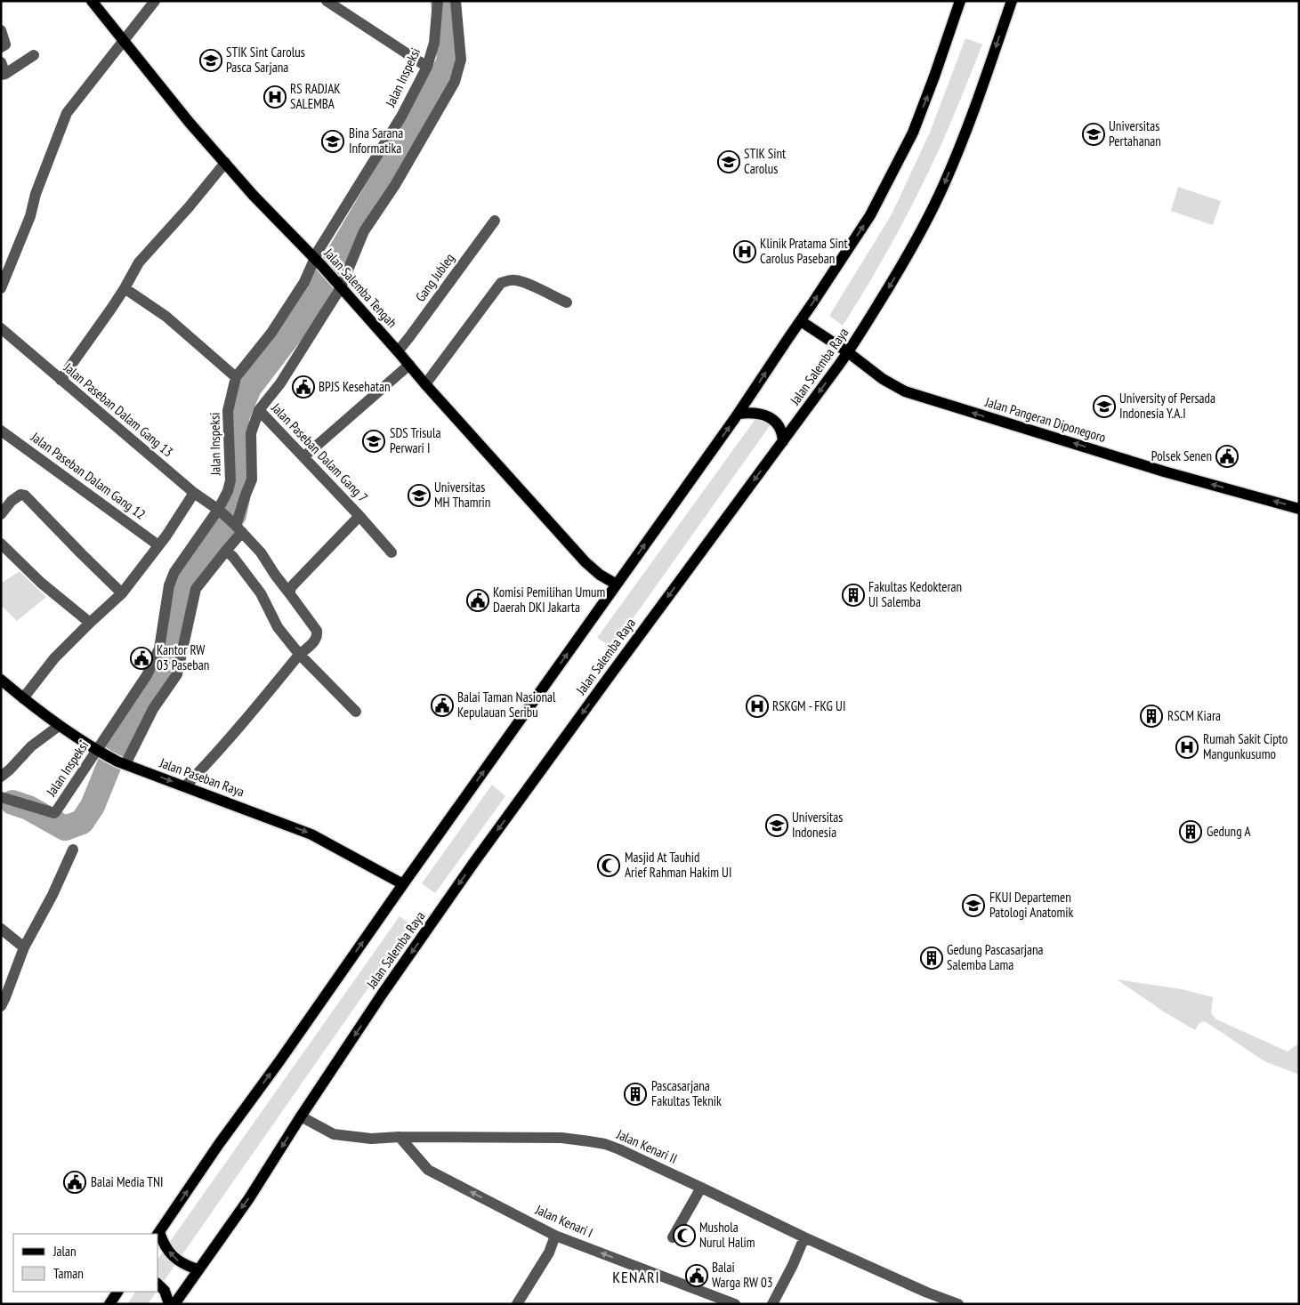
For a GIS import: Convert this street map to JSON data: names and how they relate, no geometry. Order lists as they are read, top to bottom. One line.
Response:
{"streets":{"main road":["Jalan Salemba Tengah","Jalan Salemba Raya","Jalan Pangeran Diponegoro","Jalan Paseban Raya"],"street":["Jalan Inspeksi","Gang Jubleg","Jalan Paseban Dalam Gang 13","Jalan Paseban Dalam Gang 7","Jalan Paseban Dalam Gang 12","Jalan Kenari II","Jalan Kenari I"]},"crossings":[["Jalan Inspeksi","Jalan Salemba Tengah"],["Jalan Inspeksi","Jalan Paseban Dalam Gang 13"],["Jalan Inspeksi","Jalan Paseban Raya"],["Gang Jubleg","Jalan Salemba Tengah"],["Jalan Salemba Raya","Jalan Pangeran Diponegoro"],["Jalan Salemba Raya","Jalan Kenari II"],["Jalan Kenari II","Jalan Kenari I"]],"one_way":["Jalan Pangeran Diponegoro","Jalan Paseban Raya","Jalan Kenari I"],"districts":["KENARI"],"places":{"school or university":["STIK Sint Carolus Pasca Sarjana","Universitas Pertahanan","Bina Sarana Informatika","STIK Sint Carolus","University of Persada Indonesia Y.A.I","SDS Trisula Perwari I","Universitas MH Thamrin","Universitas Indonesia","FKUI Departemen Patologi Anatomik"],"hospital":["RS RADJAK SALEMBA","Klinik Pratama Sint Carolus Paseban","RSKGM - FKG UI","Rumah Sakit Cipto Mangunkusumo"],"public building":["BPJS Kesehatan","Polsek Senen","Komisi Pemilihan Umum Daerah DKI Jakarta","Kantor RW 03 Paseban","Balai Taman Nasional Kepulauan Seribu","Balai Media TNI","Balai Warga RW 03"],"building":["Fakultas Kedokteran UI Salemba","RSCM Kiara","Gedung A","Gedung Pascasarjana Salemba Lama","Pascasarjana Fakultas Teknik"],"mosque":["Masjid At Tauhid Arief Rahman Hakim UI","Mushola Nurul Halim"]},"legend":["Jalan","Taman"]}
